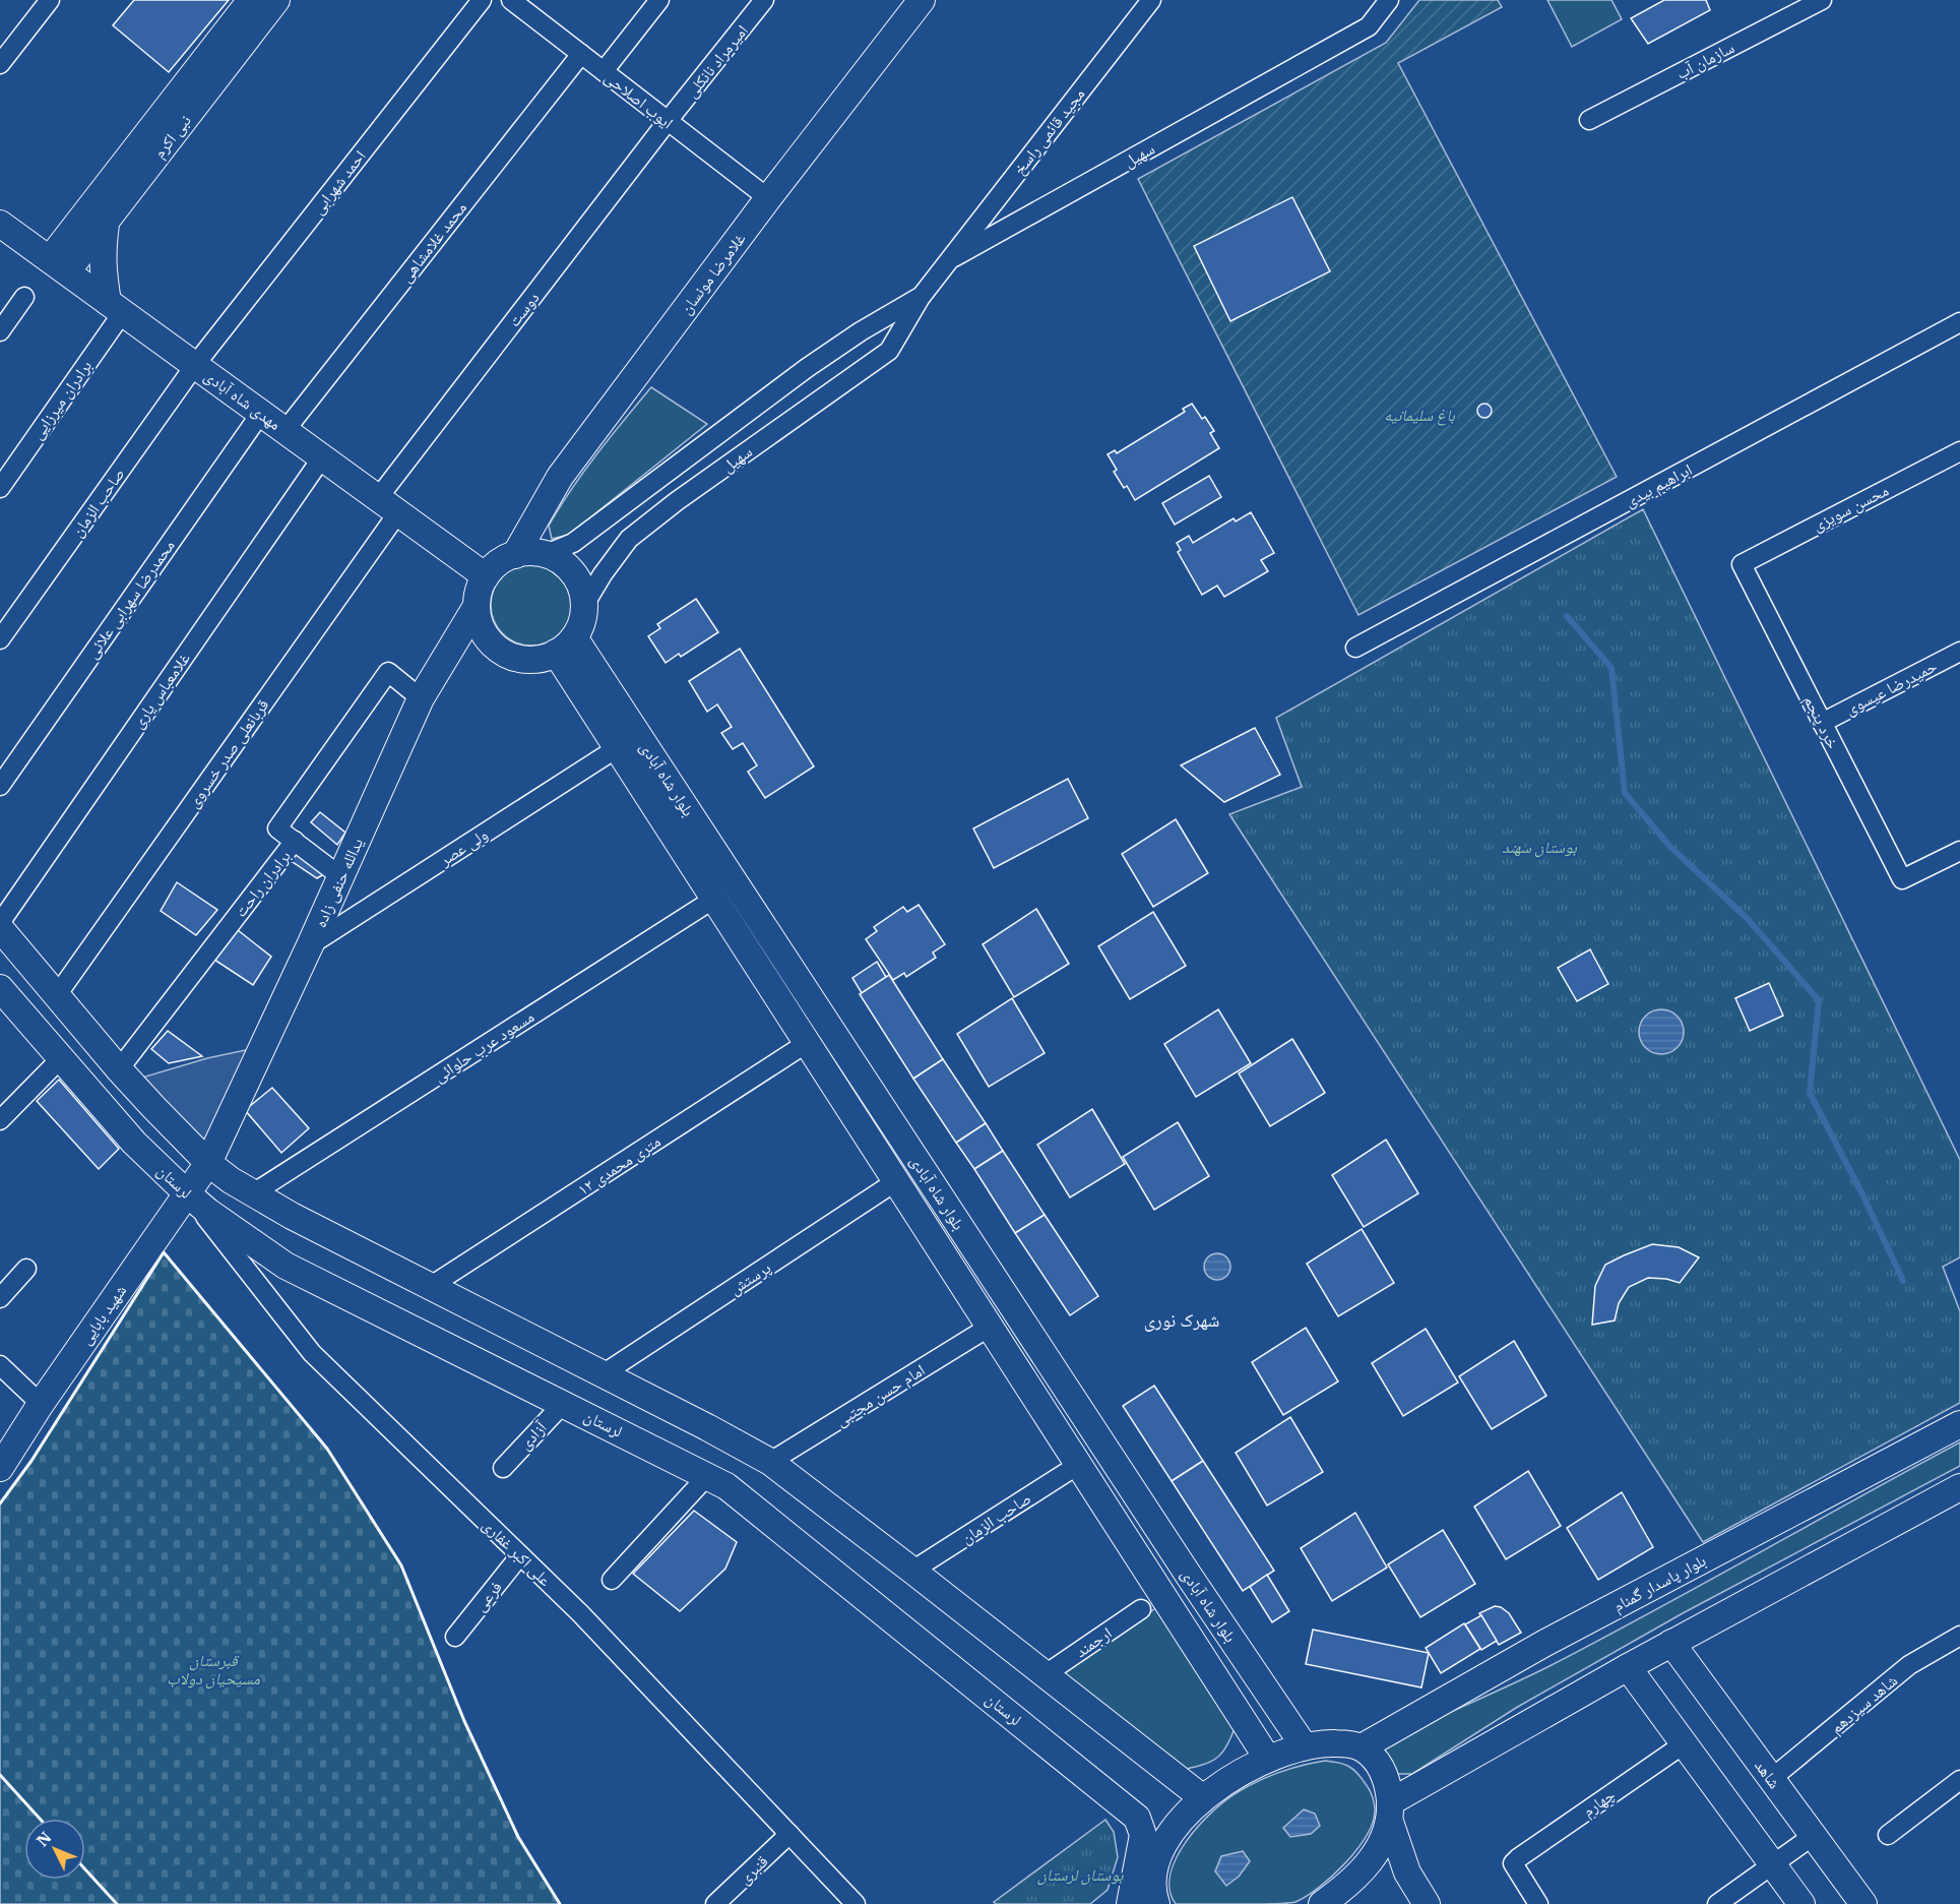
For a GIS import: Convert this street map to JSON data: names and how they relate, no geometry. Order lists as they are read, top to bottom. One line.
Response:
{"streets":{"street":["سازمان آب","امیرمراد نانکلی","ایوب اصلاحی","مجید قائمی راسخ","نبی اکرم","سهیل","احمد شهرابی","محمد غلامشاهی","غلامرضا مونسان","دوست","برادران میرزایی","مهدی شاه آبادی","ابراهیم بیدی","صاحب الزمان","محسن سویزی","محمدرضا سهرابی علائی","حمیدرضا عیسوی","غلامعباس یاری","خرد پنجم","قربانعلی صدر خسروی","بلوار شاه آبادی","ولی عصر","یدالله حنفی زاده","برادران راحت","مسعود عرب حلوائی","۱۲ متری محمدی","لرستان","پرستش","شهید بابایی","امام حسن مجتبی","آزادی","علی اکبر غفاری","بلوار پاسدار گمنام","فرعی","ارجمند","شاهد سیزدهم","شاهد","چهارم","قنبری"]},"crossings":[["امیرمراد نانکلی","ایوب اصلاحی"],["امیرمراد نانکلی","دوست"],["ایوب اصلاحی","محمد غلامشاهی"],["ایوب اصلاحی","غلامرضا مونسان"],["ایوب اصلاحی","دوست"],["مجید قائمی راسخ","سهیل"],["نبی اکرم","مهدی شاه آبادی"],["سهیل","غلامرضا مونسان"],["سهیل","مهدی شاه آبادی"],["سهیل","بلوار شاه آبادی"],["سهیل","یدالله حنفی زاده"],["احمد شهرابی","مهدی شاه آبادی"],["احمد شهرابی","صاحب الزمان"],["محمد غلامشاهی","مهدی شاه آبادی"],["غلامرضا مونسان","مهدی شاه آبادی"],["غلامرضا مونسان","بلوار شاه آبادی"],["غلامرضا مونسان","یدالله حنفی زاده"],["دوست","مهدی شاه آبادی"],["دوست","قربانعلی صدر خسروی"],["برادران میرزایی","مهدی شاه آبادی"],["مهدی شاه آبادی","صاحب الزمان"],["مهدی شاه آبادی","محمدرضا سهرابی علائی"],["مهدی شاه آبادی","غلامعباس یاری"],["مهدی شاه آبادی","قربانعلی صدر خسروی"],["مهدی شاه آبادی","بلوار شاه آبادی"],["مهدی شاه آبادی","یدالله حنفی زاده"],["صاحب الزمان","بلوار شاه آبادی"],["محسن سویزی","خرد پنجم"],["حمیدرضا عیسوی","خرد پنجم"],["بلوار شاه آبادی","ولی عصر"],["بلوار شاه آبادی","یدالله حنفی زاده"],["بلوار شاه آبادی","مسعود عرب حلوائی"],["بلوار شاه آبادی","۱۲ متری محمدی"],["بلوار شاه آبادی","پرستش"],["بلوار شاه آبادی","امام حسن مجتبی"],["ولی عصر","یدالله حنفی زاده"],["یدالله حنفی زاده","برادران راحت"],["یدالله حنفی زاده","شهید بابایی"],["لرستان","شهید بابایی"],["لرستان","آزادی"],["لرستان","علی اکبر غفاری"],["شهید بابایی","علی اکبر غفاری"],["علی اکبر غفاری","فرعی"],["علی اکبر غفاری","قنبری"],["شاهد سیزدهم","شاهد"]],"districts":["شهرک نوری"],"parks":["باغ سلیمانیه","بوستان سهند","قبرستان مسیحیان دولاب","بوستان لرستان"],"north":"top left"}
